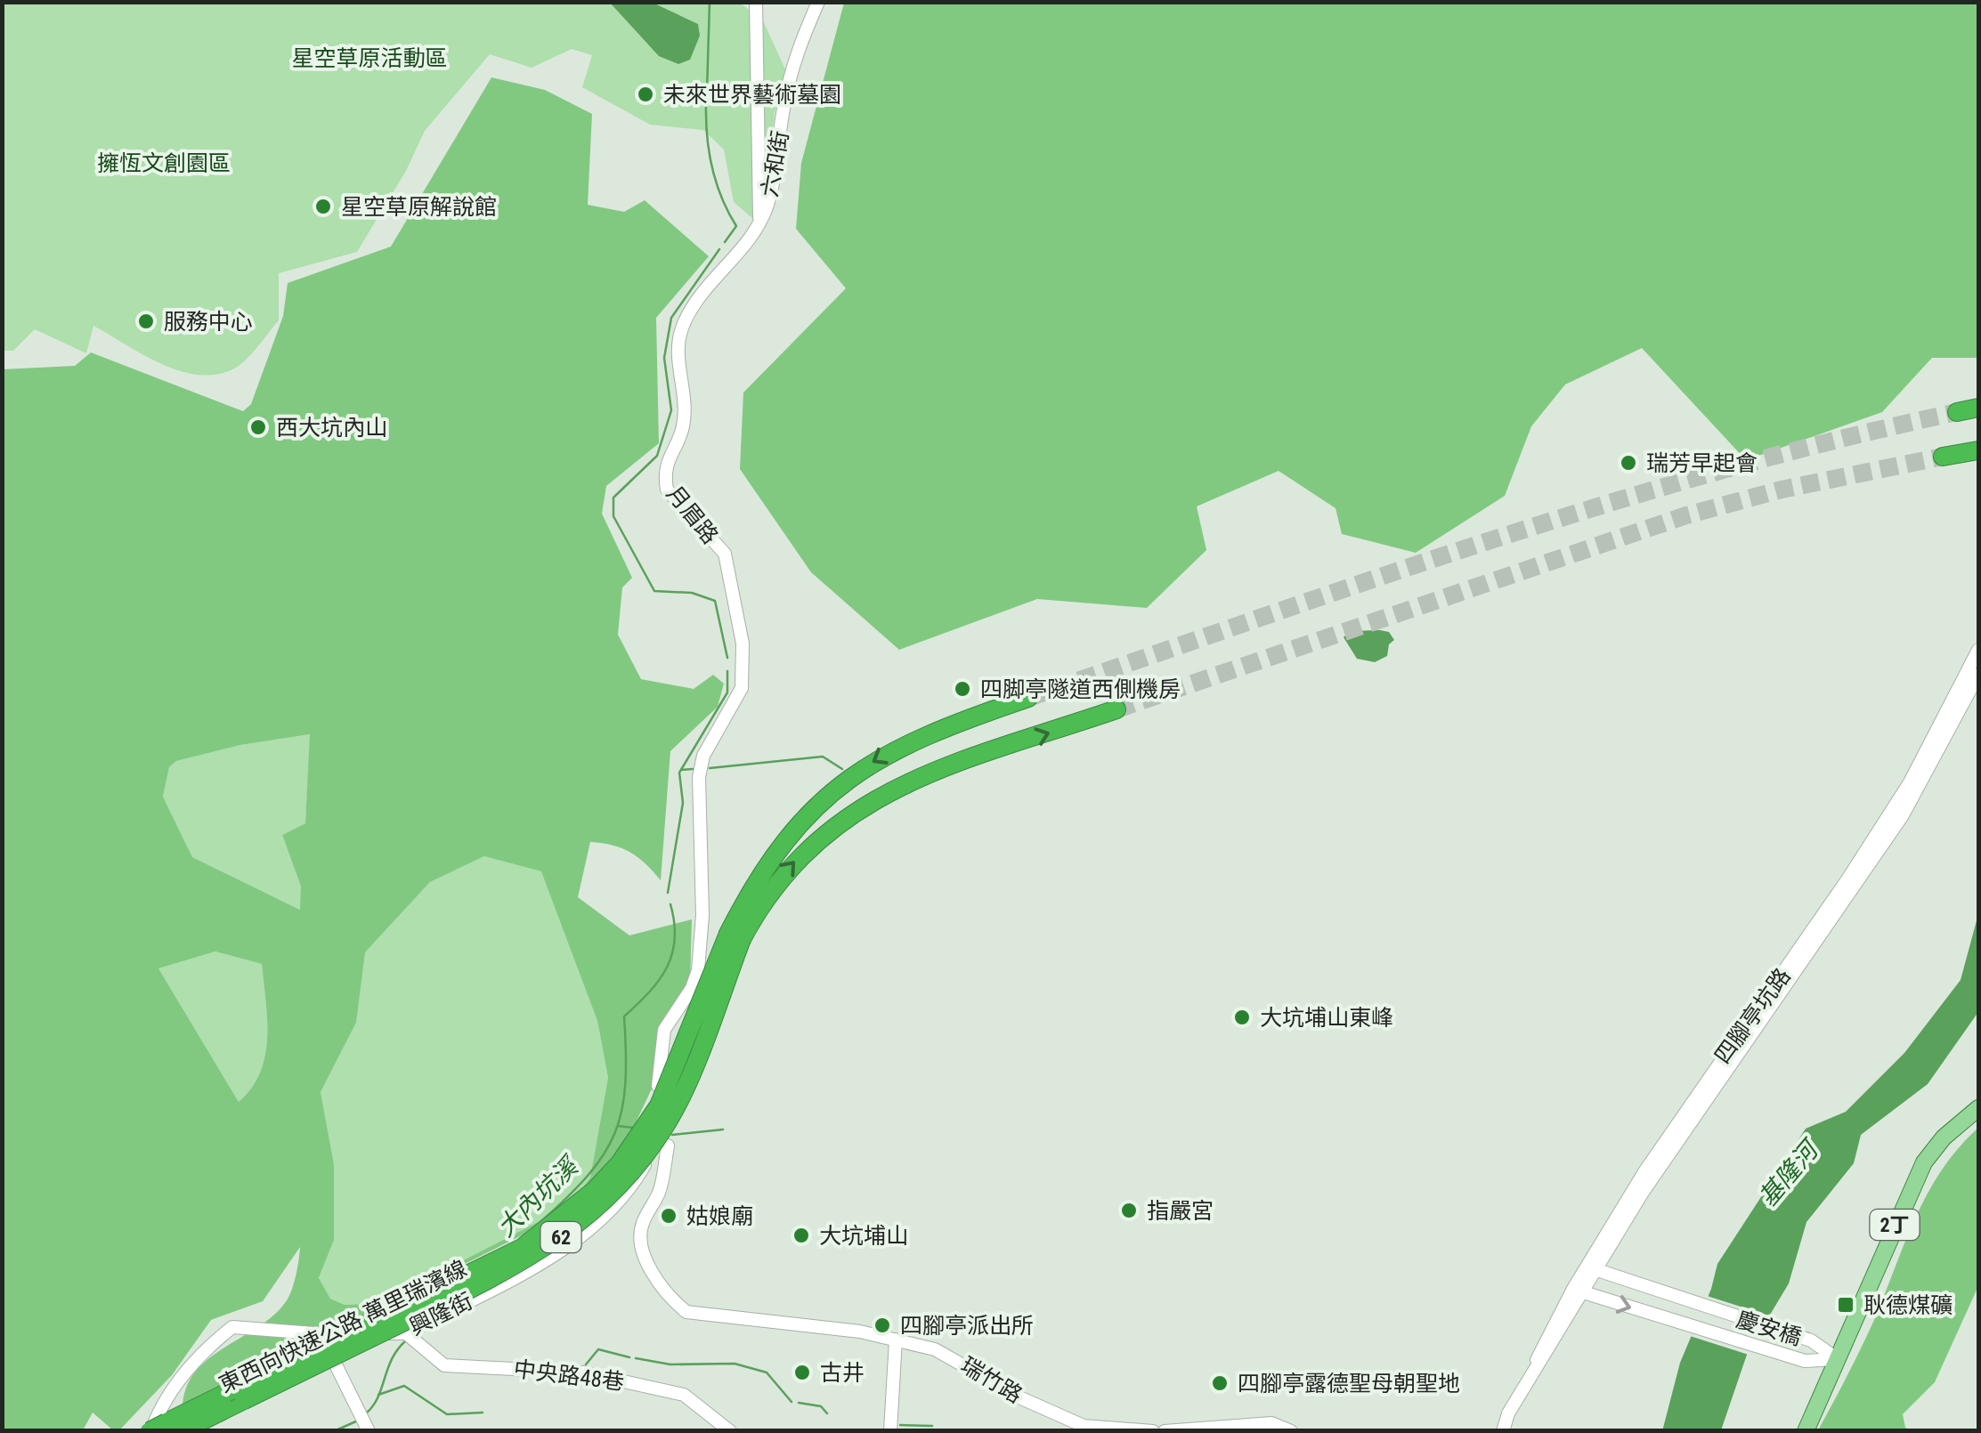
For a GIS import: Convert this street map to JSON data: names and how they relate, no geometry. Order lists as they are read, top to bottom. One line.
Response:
{"streets":{"highway":["62","東西向快速公路 萬里瑞濱線"],"main road":["2丁"],"street":["六和街","月眉路","四腳亭坑路","興隆街","慶安橋","中央路48巷","瑞竹路"]},"crossings":[["六和街","月眉路"],["四腳亭坑路","慶安橋"],["2丁","慶安橋"],["興隆街","東西向快速公路 萬里瑞濱線"],["興隆街","中央路48巷"],["興隆街","瑞竹路"]],"water":["基隆河","大內坑溪"],"parks":["星空草原活動區","擁恆文創園區"],"places":{"other":["未來世界藝術墓園","星空草原解說館","服務中心","西大坑內山","瑞芳早起會","四脚亭隧道西側機房","大坑埔山東峰","指嚴宮","姑娘廟","大坑埔山","四腳亭派出所","古井","四腳亭露德聖母朝聖地"],"transit":["耿德煤礦"]}}
